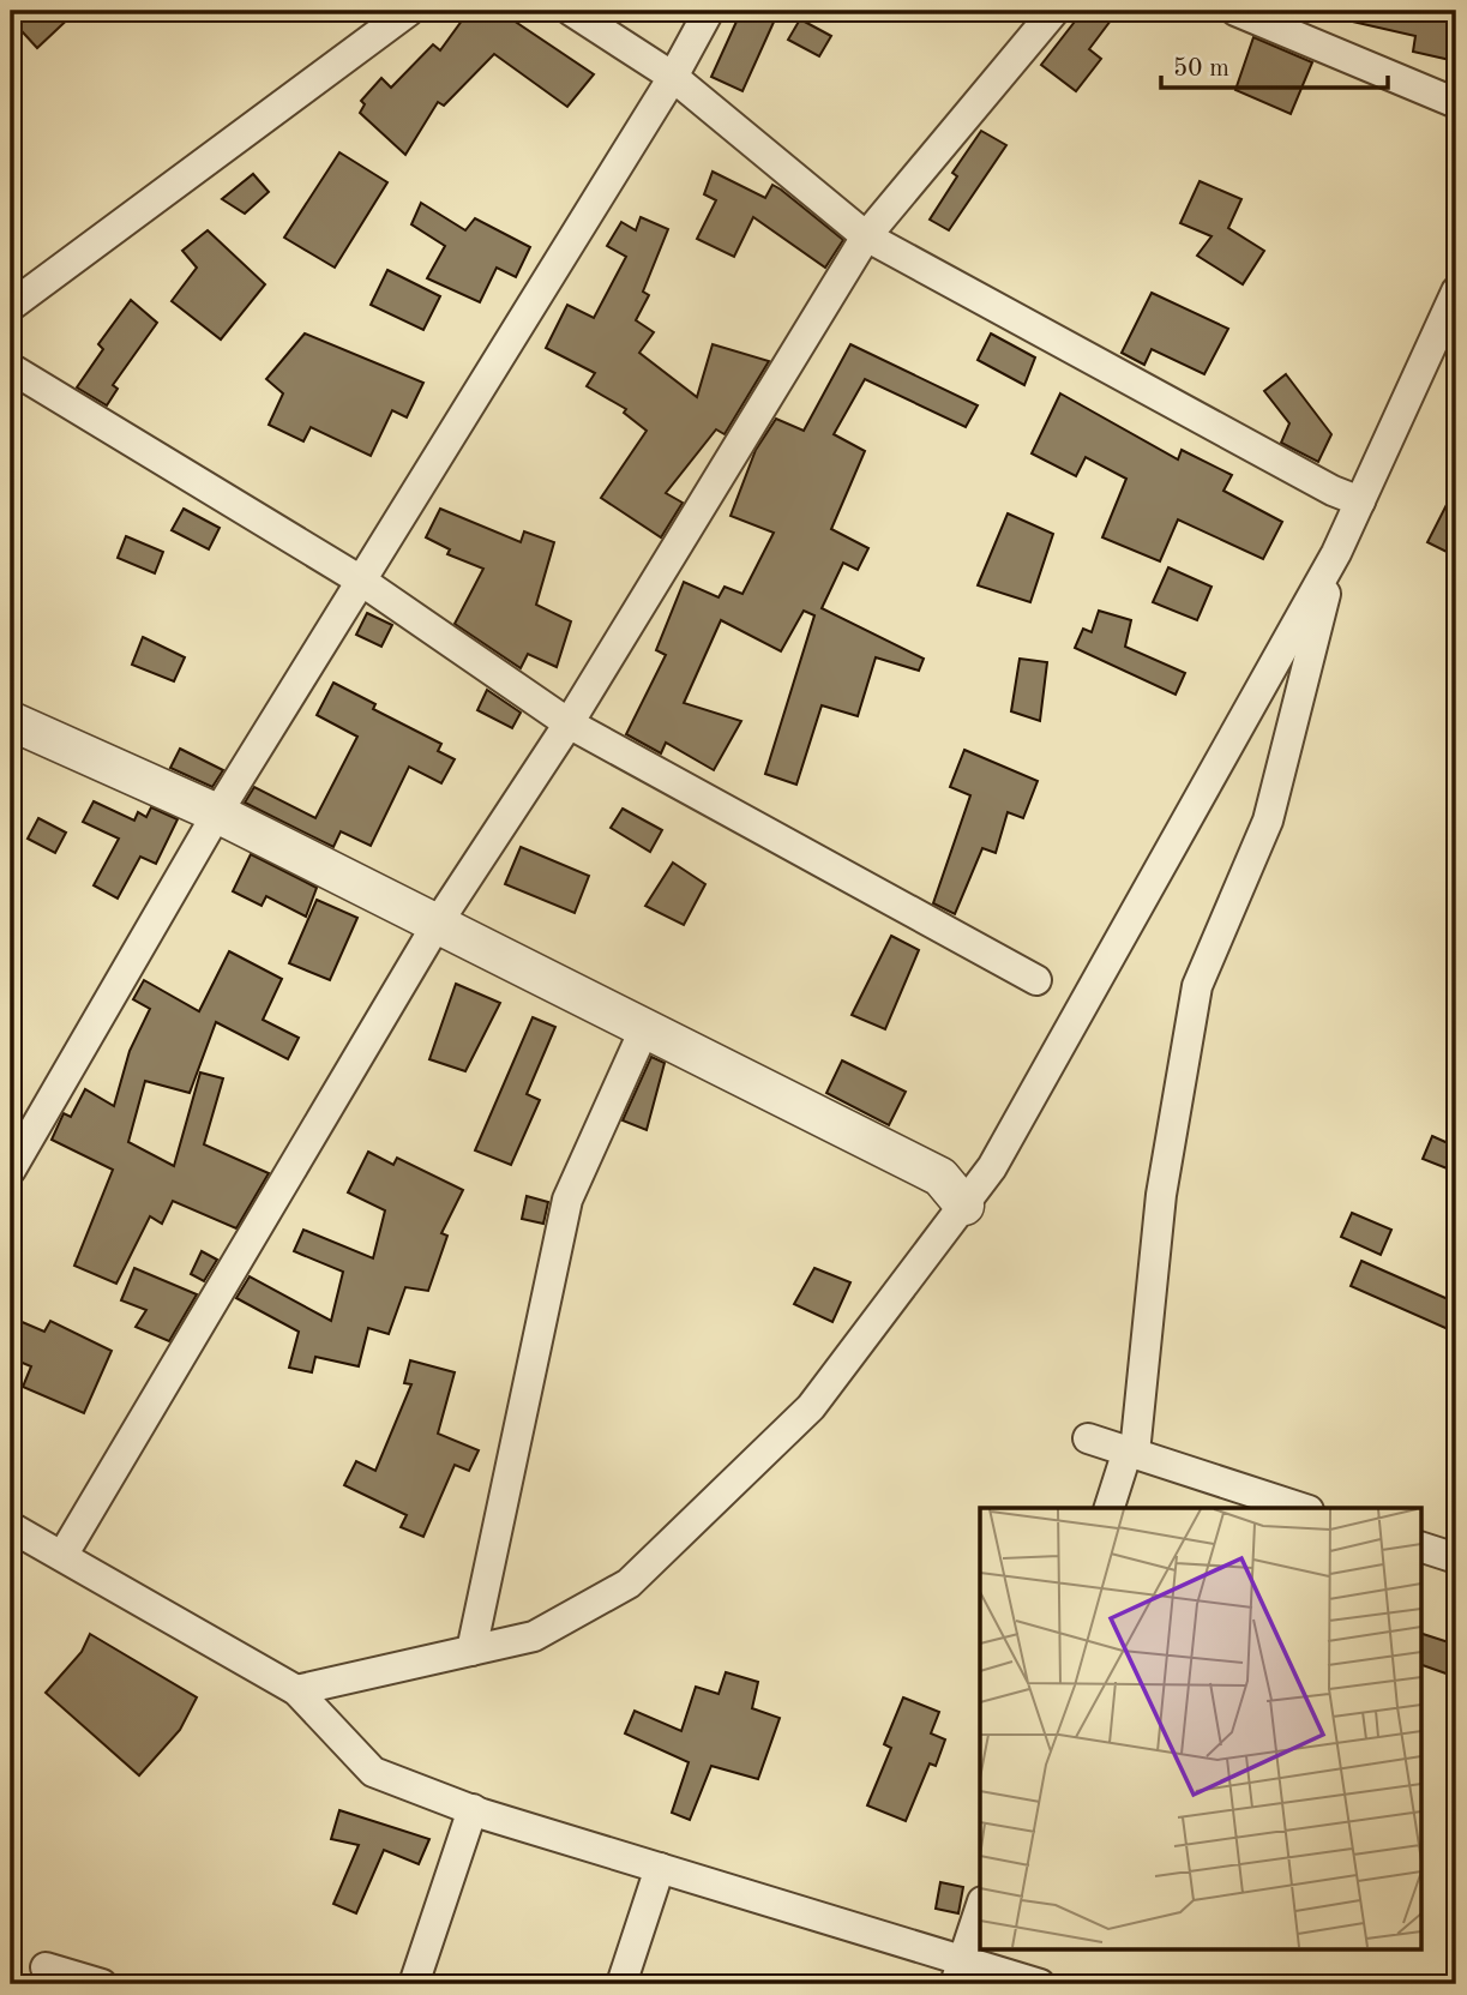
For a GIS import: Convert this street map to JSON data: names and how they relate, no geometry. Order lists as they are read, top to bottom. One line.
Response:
{"scale_bar":"50 m"}
